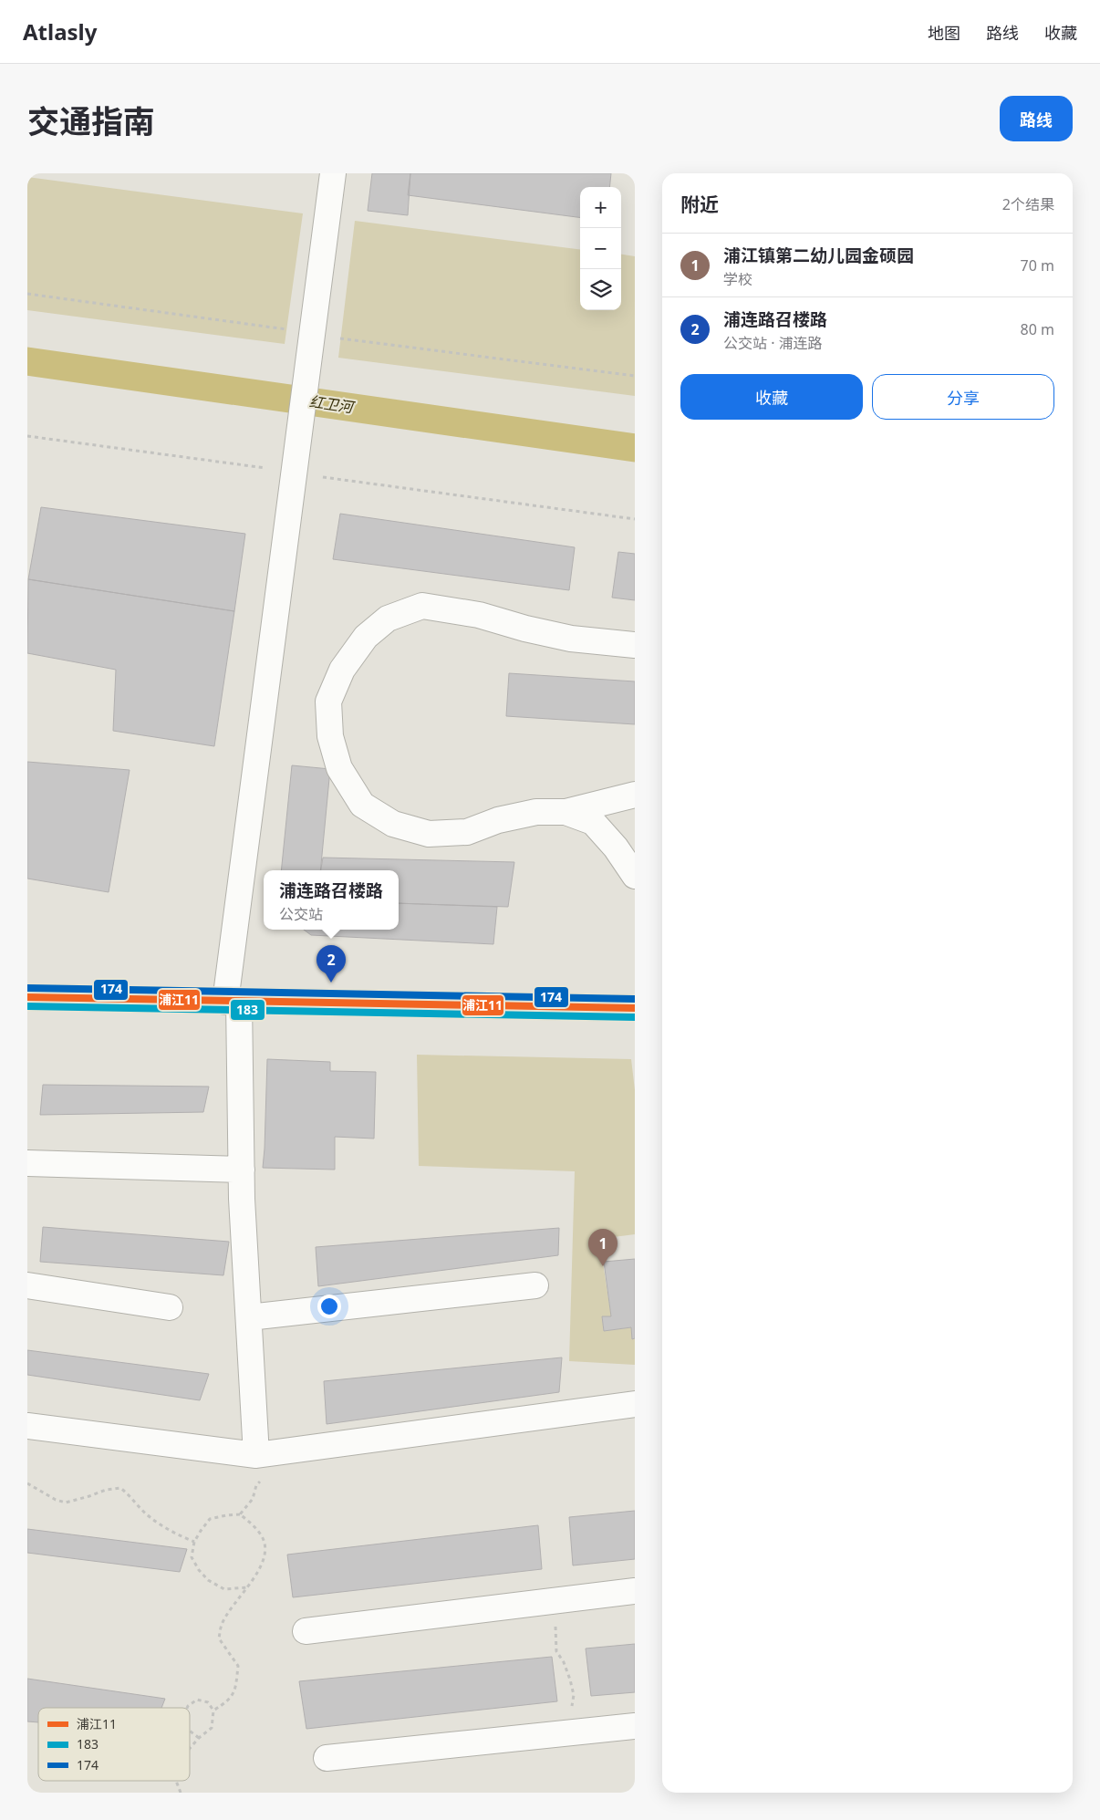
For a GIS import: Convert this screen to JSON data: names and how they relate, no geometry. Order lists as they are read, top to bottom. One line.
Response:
{"water":["红卫河"],"lines":["transit line 174","transit line 浦江11","transit line 183"],"legend":["浦江11","183","174"],"page":{"header":"Atlasly","nav":["地图","路线","收藏"],"title":"交通指南","buttons":["路线",["收藏","分享"]],"heading":["附近","2个结果"],"map_buttons":["+","−"],"list":[{"mark":"1","name":"浦江镇第二幼儿园金硕园","note":"学校","value":"70 m"},{"mark":"2","name":"浦连路召楼路","note":"公交站 · 浦连路","value":"80 m"}],"popup":["浦连路召楼路","公交站"],"pins":["2","1"]}}
